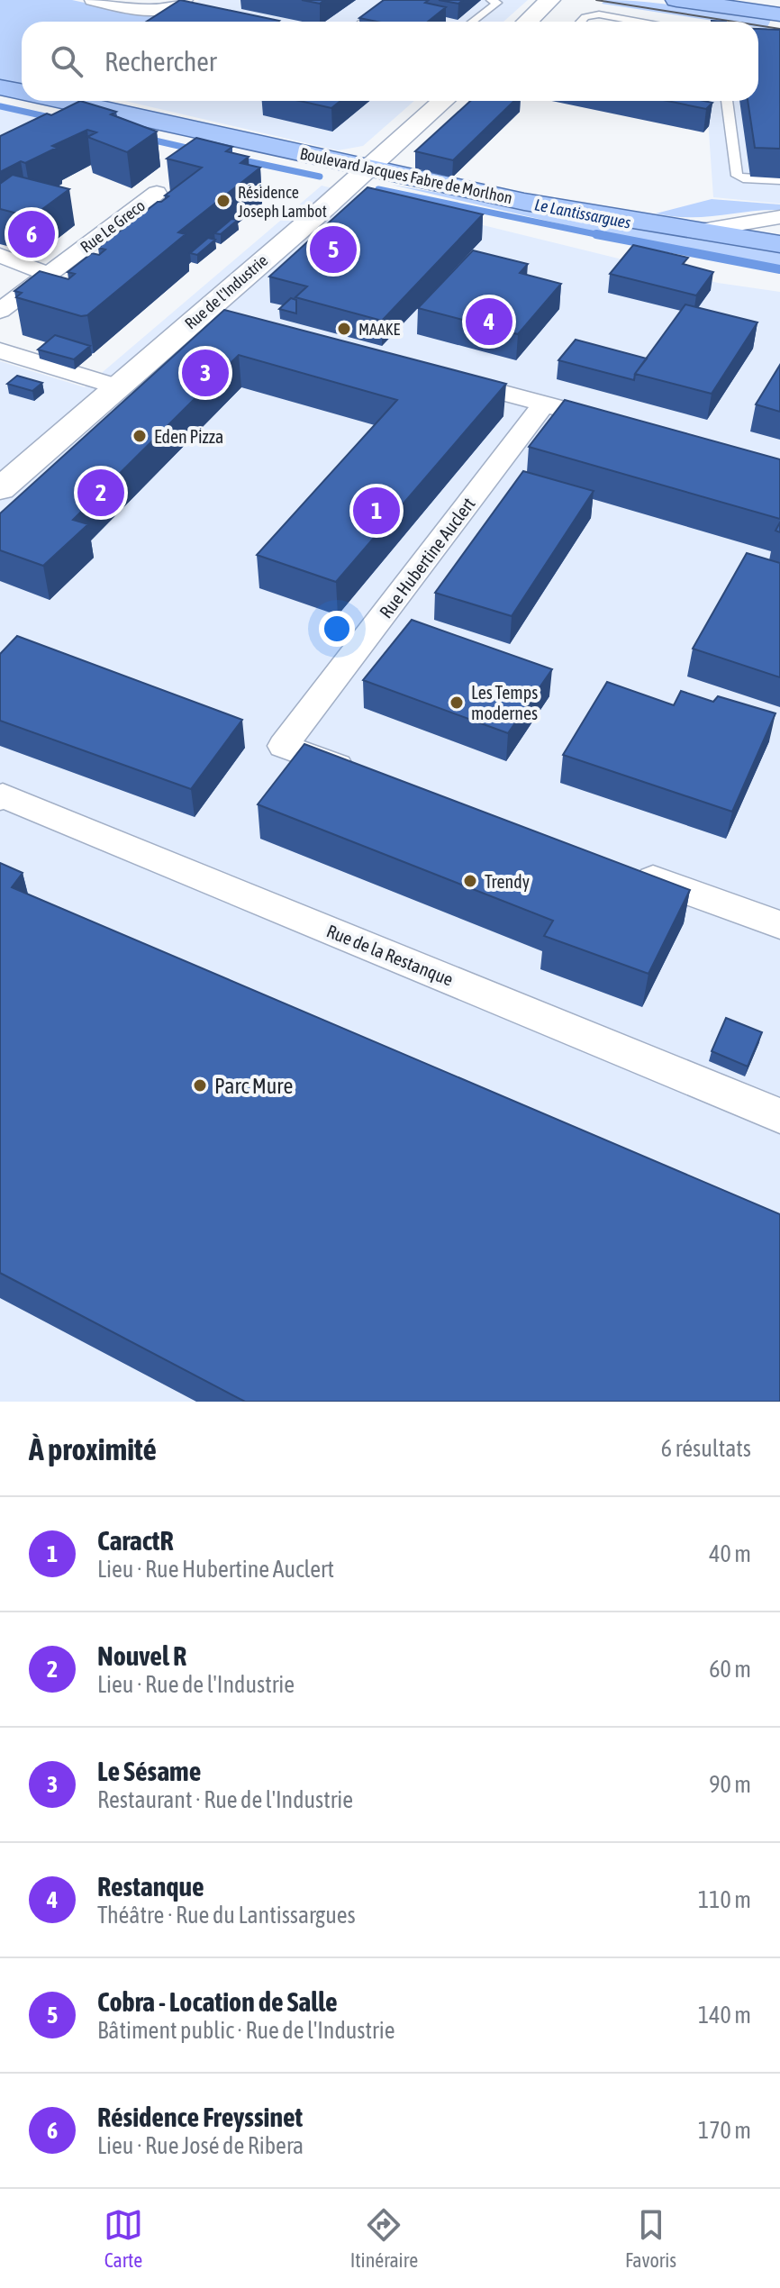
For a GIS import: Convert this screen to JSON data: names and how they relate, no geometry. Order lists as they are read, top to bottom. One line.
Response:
{"streets":{"main road":["Boulevard Jacques Fabre de Morlhon"],"street":["Rue Le Greco","Rue de l'Industrie","Rue Hubertine Auclert","Rue de la Restanque"]},"crossings":[["Boulevard Jacques Fabre de Morlhon","Rue de l'Industrie"]],"water":["Le Lantissargues"],"places":["Résidence Joseph Lambot","MAAKE","Eden Pizza","Les Temps modernes","Trendy","Parc Mure"],"page":{"search":"Rechercher","pins":["6","5","4","3","2","1"],"heading":["À proximité","6 résultats"],"list":[{"mark":"1","name":"CaractR","note":"Lieu · Rue Hubertine Auclert","value":"40 m"},{"mark":"2","name":"Nouvel R","note":"Lieu · Rue de l'Industrie","value":"60 m"},{"mark":"3","name":"Le Sésame","note":"Restaurant · Rue de l'Industrie","value":"90 m"},{"mark":"4","name":"Restanque","note":"Théâtre · Rue du Lantissargues","value":"110 m"},{"mark":"5","name":"Cobra - Location de Salle","note":"Bâtiment public · Rue de l'Industrie","value":"140 m"},{"mark":"6","name":"Résidence Freyssinet","note":"Lieu · Rue José de Ribera","value":"170 m"}],"nav":["Carte","Itinéraire","Favoris"]}}
